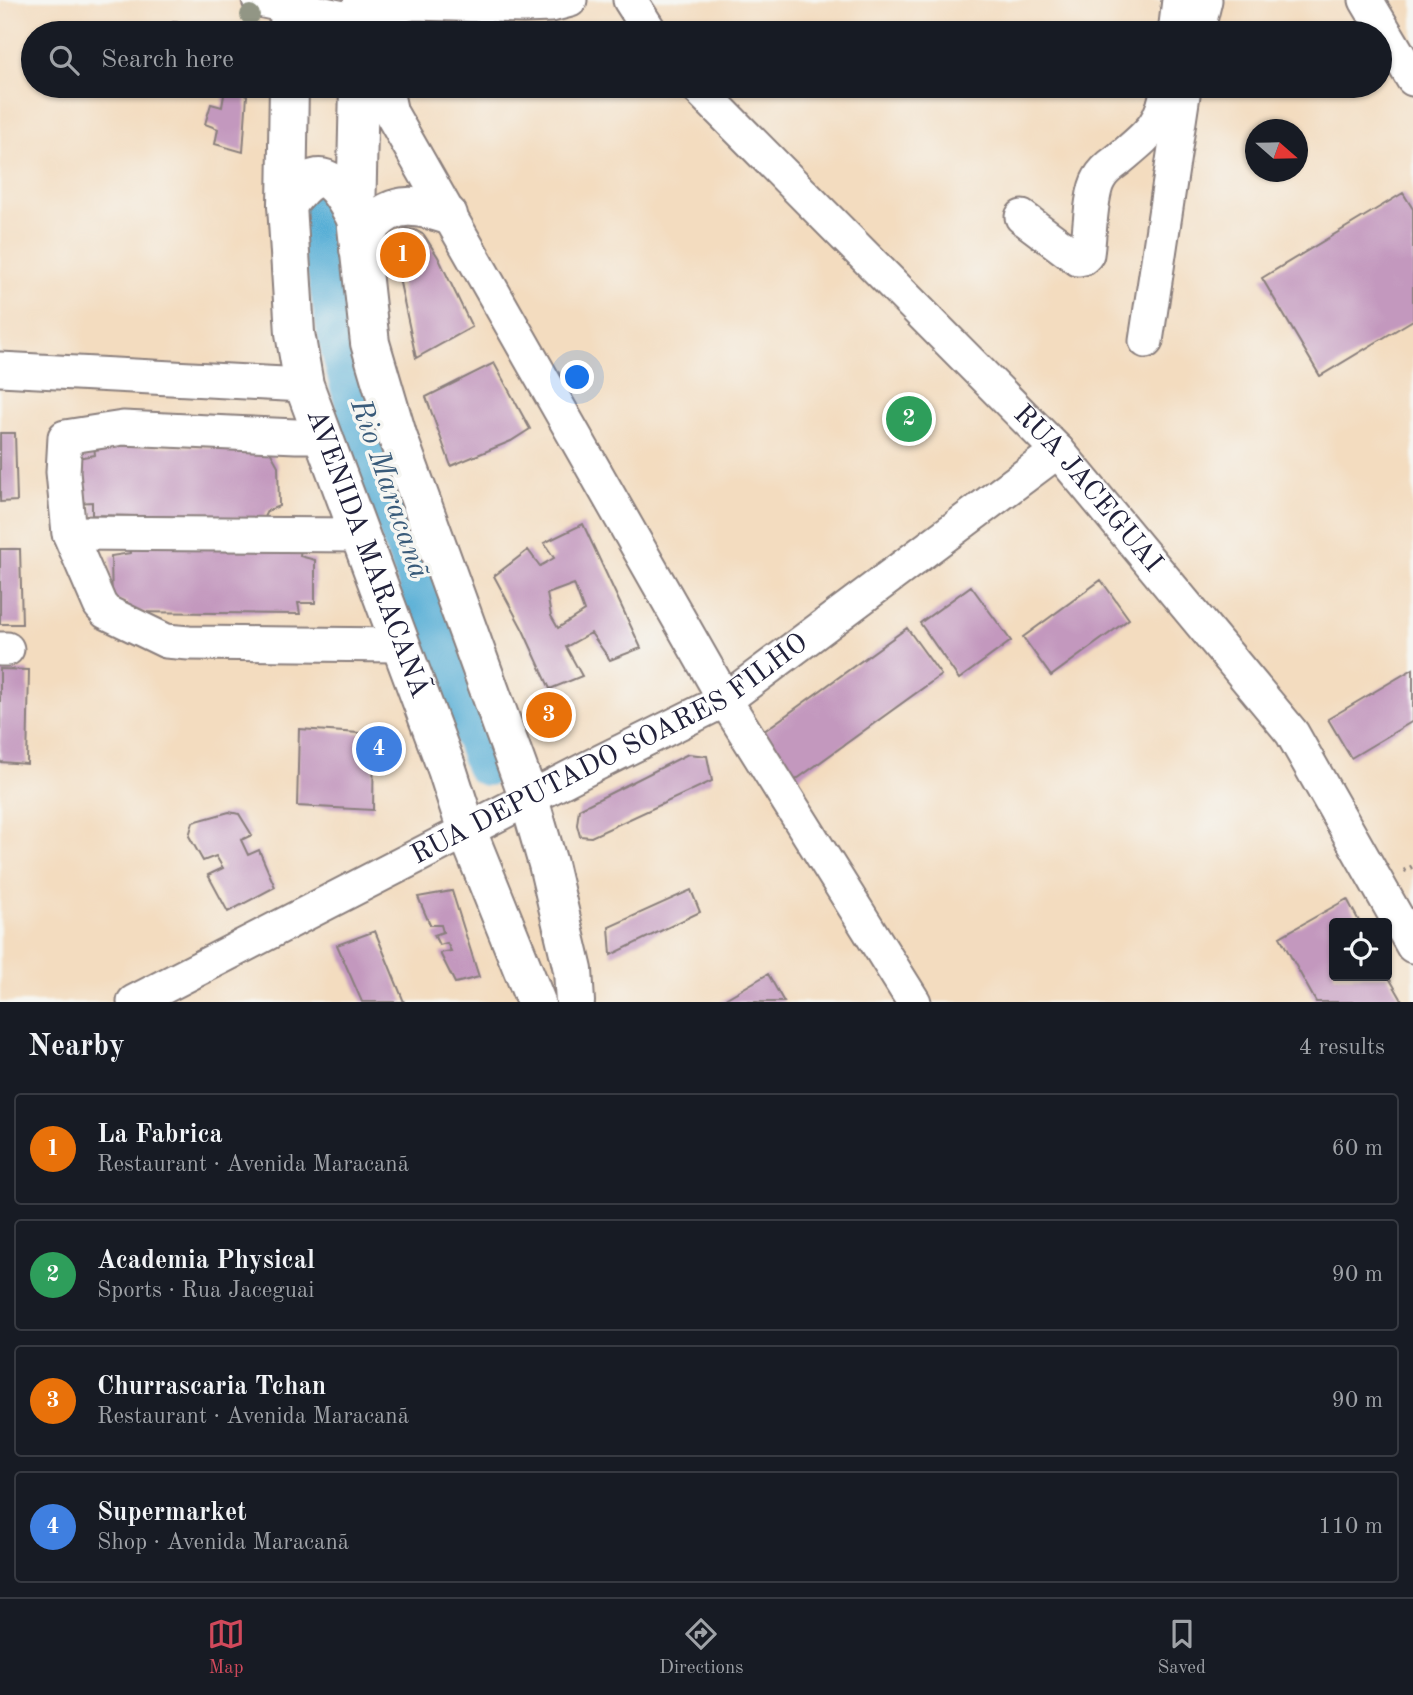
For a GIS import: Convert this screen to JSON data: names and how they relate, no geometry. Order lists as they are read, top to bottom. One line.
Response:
{"streets":{"main road":["AVENIDA MARACANÃ"],"street":["RUA JACEGUAI","RUA DEPUTADO SOARES FILHO"]},"crossings":[["RUA JACEGUAI","RUA DEPUTADO SOARES FILHO"],["AVENIDA MARACANÃ","RUA DEPUTADO SOARES FILHO"]],"water":["Rio Maracanã"],"north":"right","page":{"search":"Search here","pins":["1","2","3","4"],"heading":["Nearby","4 results"],"list":[{"mark":"1","name":"La Fabrica","note":"Restaurant · Avenida Maracanã","value":"60 m"},{"mark":"2","name":"Academia Physical","note":"Sports · Rua Jaceguai","value":"90 m"},{"mark":"3","name":"Churrascaria Tchan","note":"Restaurant · Avenida Maracanã","value":"90 m"},{"mark":"4","name":"Supermarket","note":"Shop · Avenida Maracanã","value":"110 m"}],"nav":["Map","Directions","Saved"]}}
